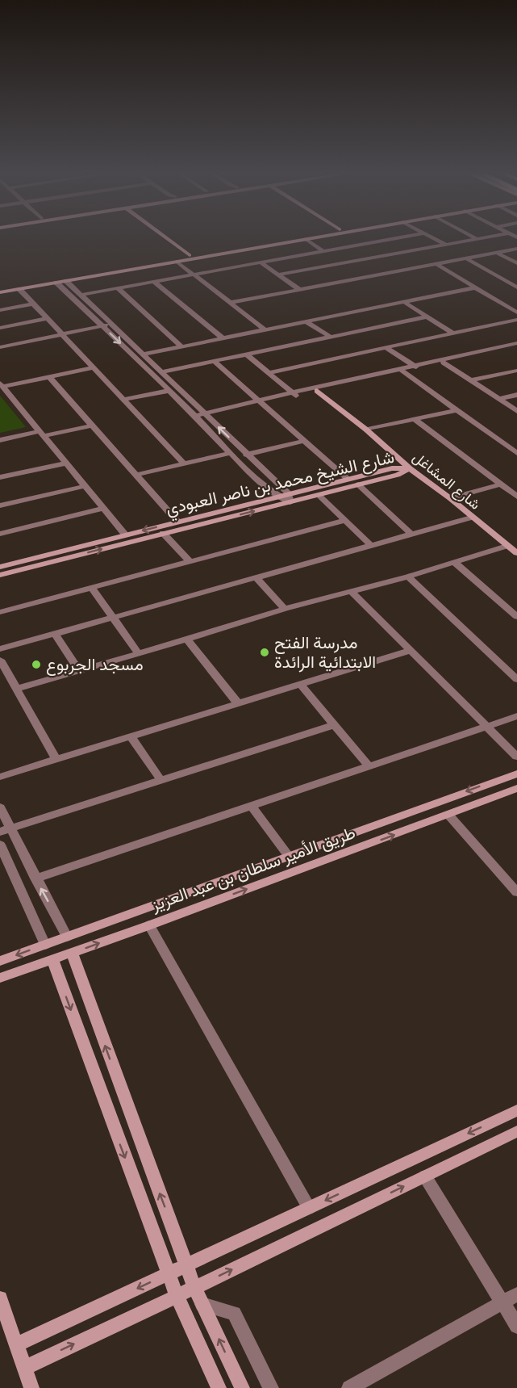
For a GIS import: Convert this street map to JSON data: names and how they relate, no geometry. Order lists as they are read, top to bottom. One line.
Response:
{"streets":{"street":["شارع المشاغل","شارع الشيخ محمد بن ناصر العبودي","طريق الأمير سلطان بن عبد العزيز"]},"crossings":[["شارع المشاغل","شارع الشيخ محمد بن ناصر العبودي"]],"places":["مدرسة الفتح الابتدائية الرائدة","مسجد الجربوع"]}
